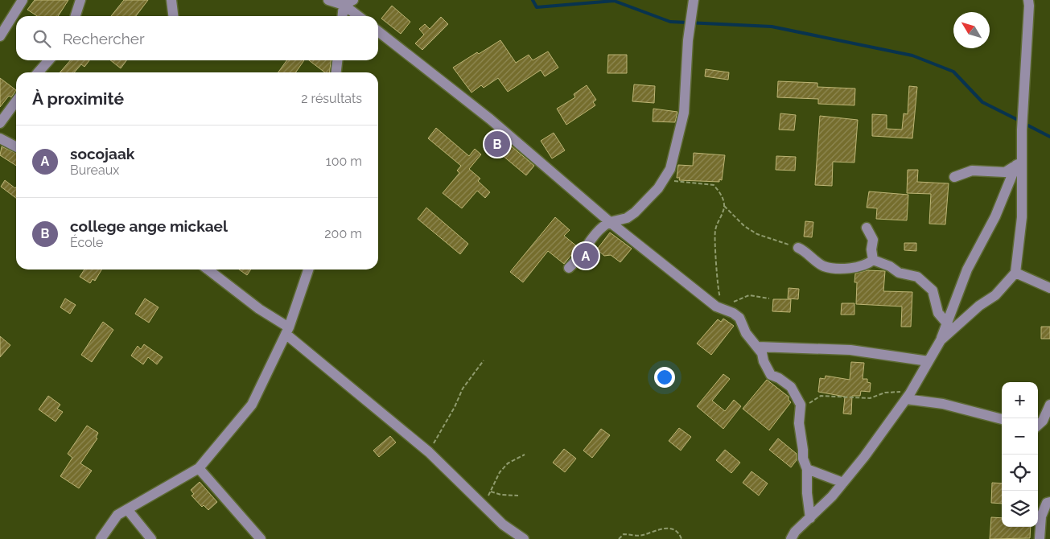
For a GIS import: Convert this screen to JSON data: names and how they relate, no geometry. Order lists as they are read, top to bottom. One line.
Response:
{"north":"top left","page":{"search":"Rechercher","heading":["À proximité","2 résultats"],"list":[{"mark":"A","name":"socojaak","note":"Bureaux","value":"100 m"},{"mark":"B","name":"college ange mickael","note":"École","value":"200 m"}],"pins":["B","A"],"map_buttons":["+","−"]}}
